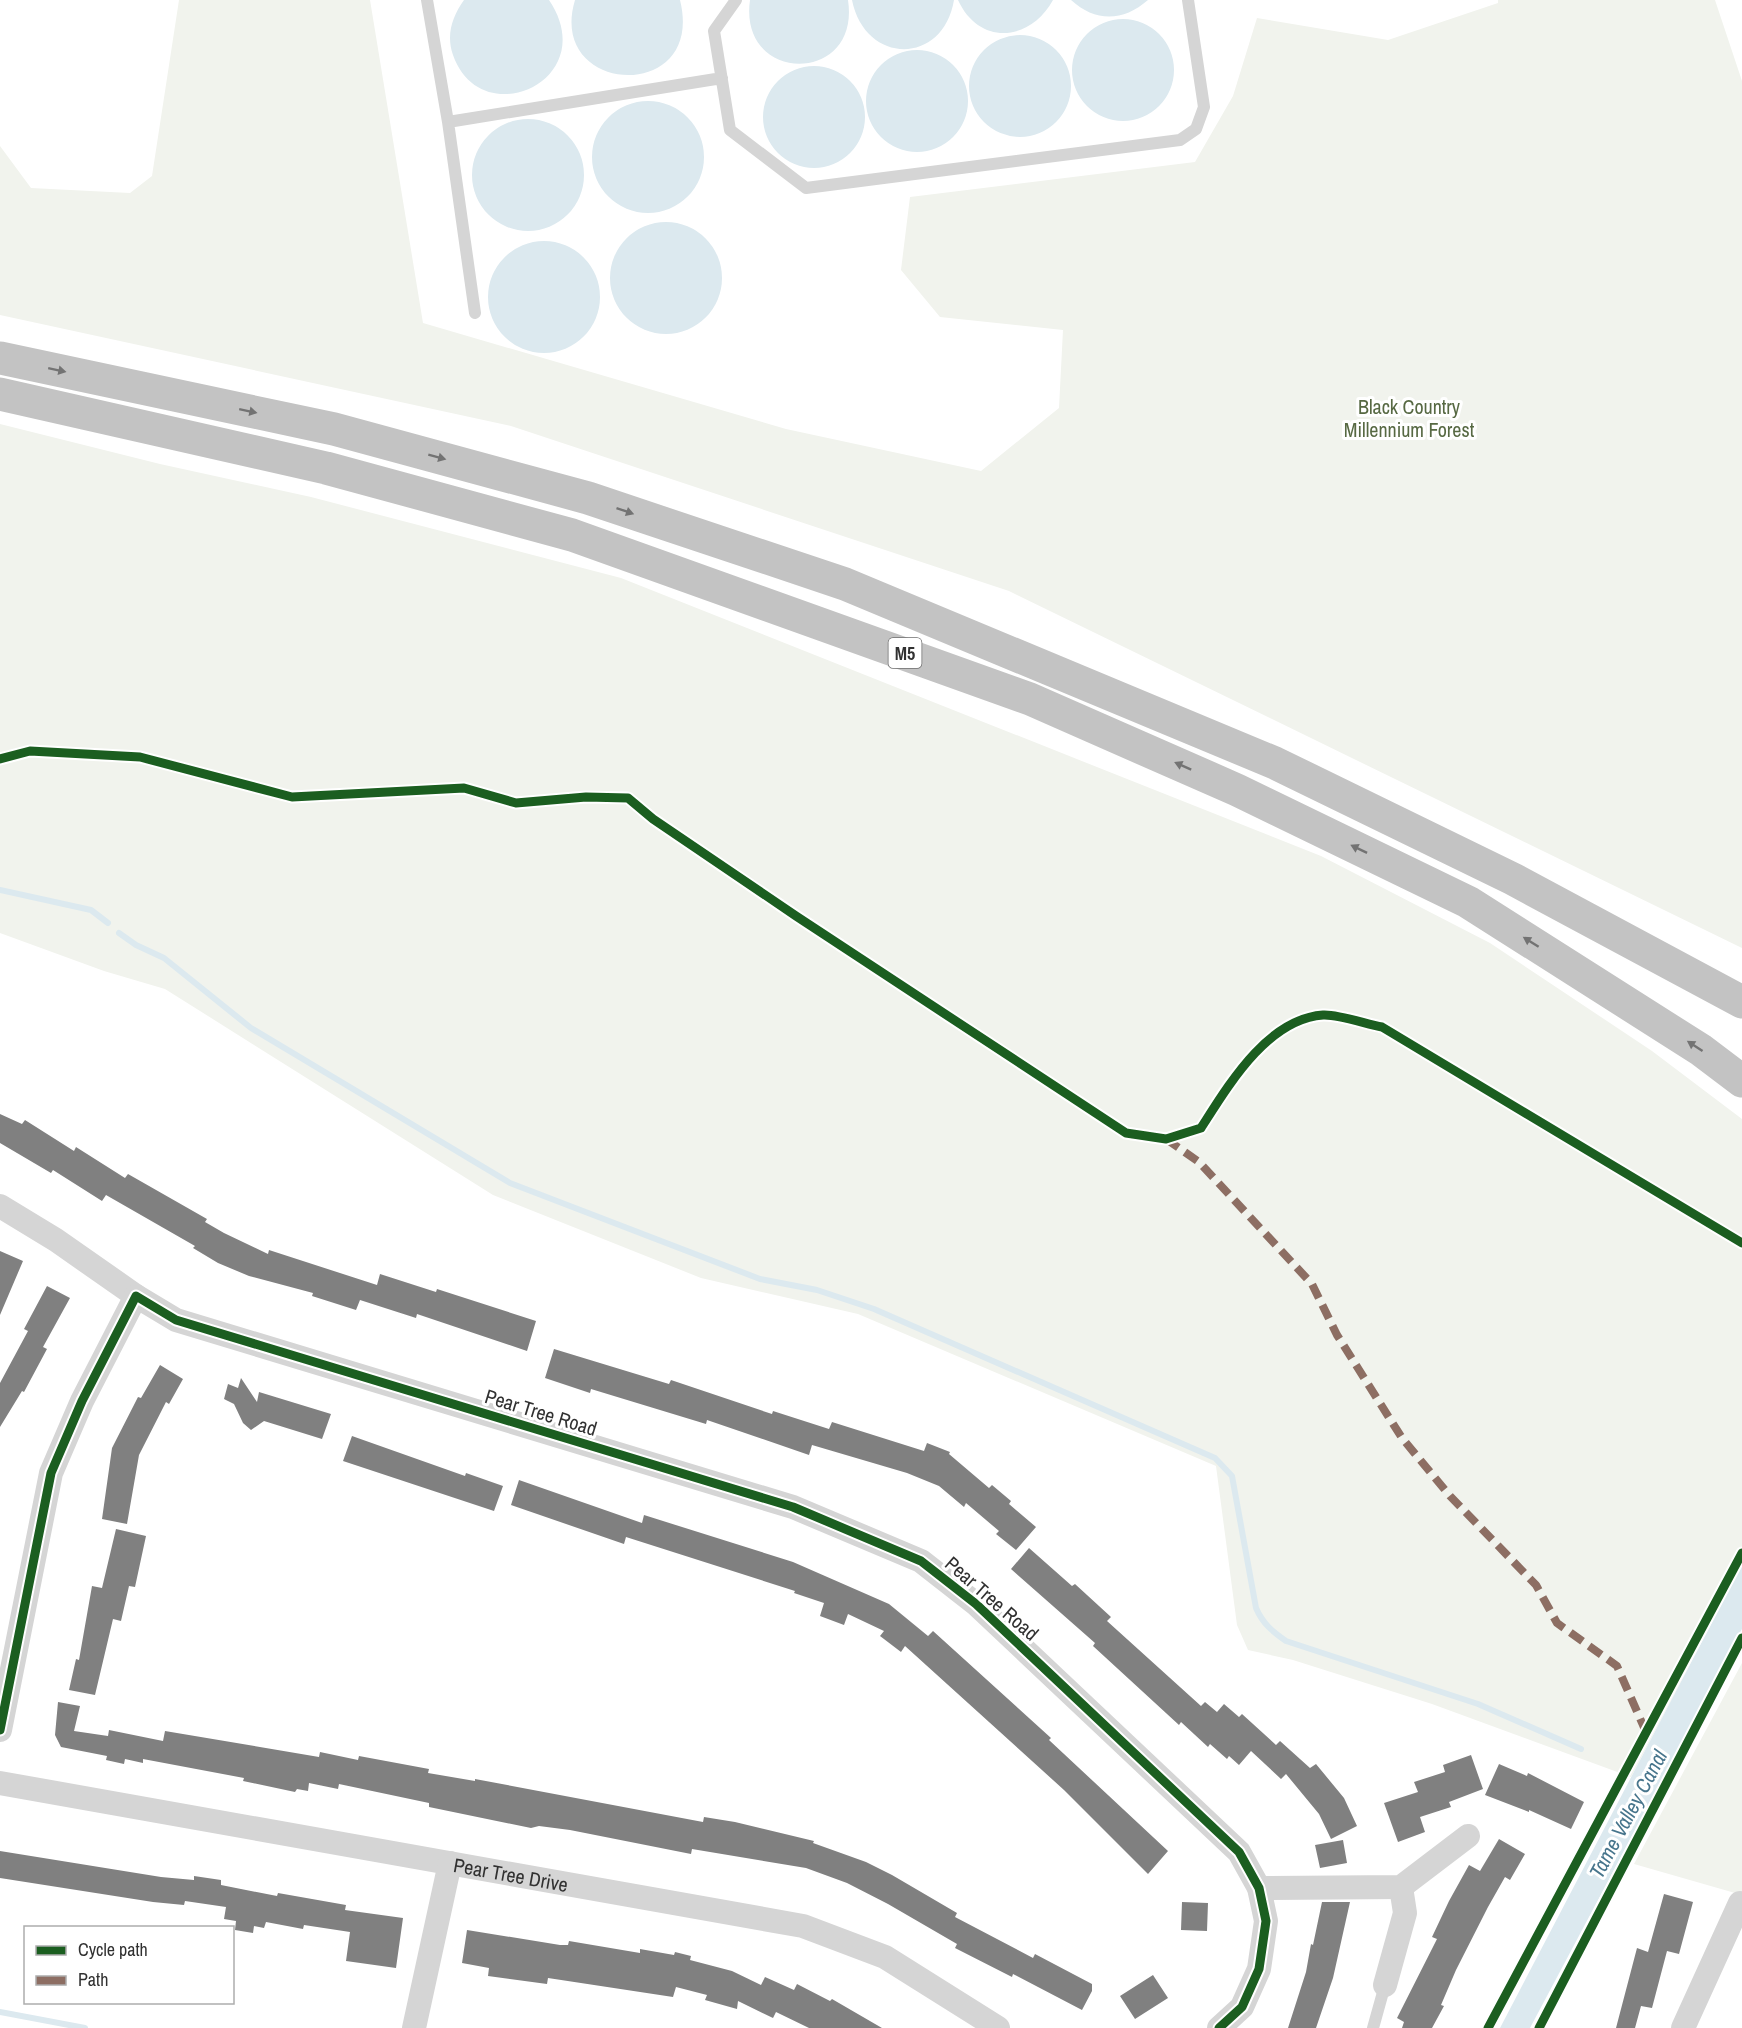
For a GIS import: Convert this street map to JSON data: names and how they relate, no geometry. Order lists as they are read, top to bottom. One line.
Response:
{"streets":{"highway":["M5"],"street":["Pear Tree Road","Pear Tree Drive"]},"water":["Tame Valley Canal"],"parks":["Black Country Millennium Forest"],"legend":["Cycle path","Path"]}
